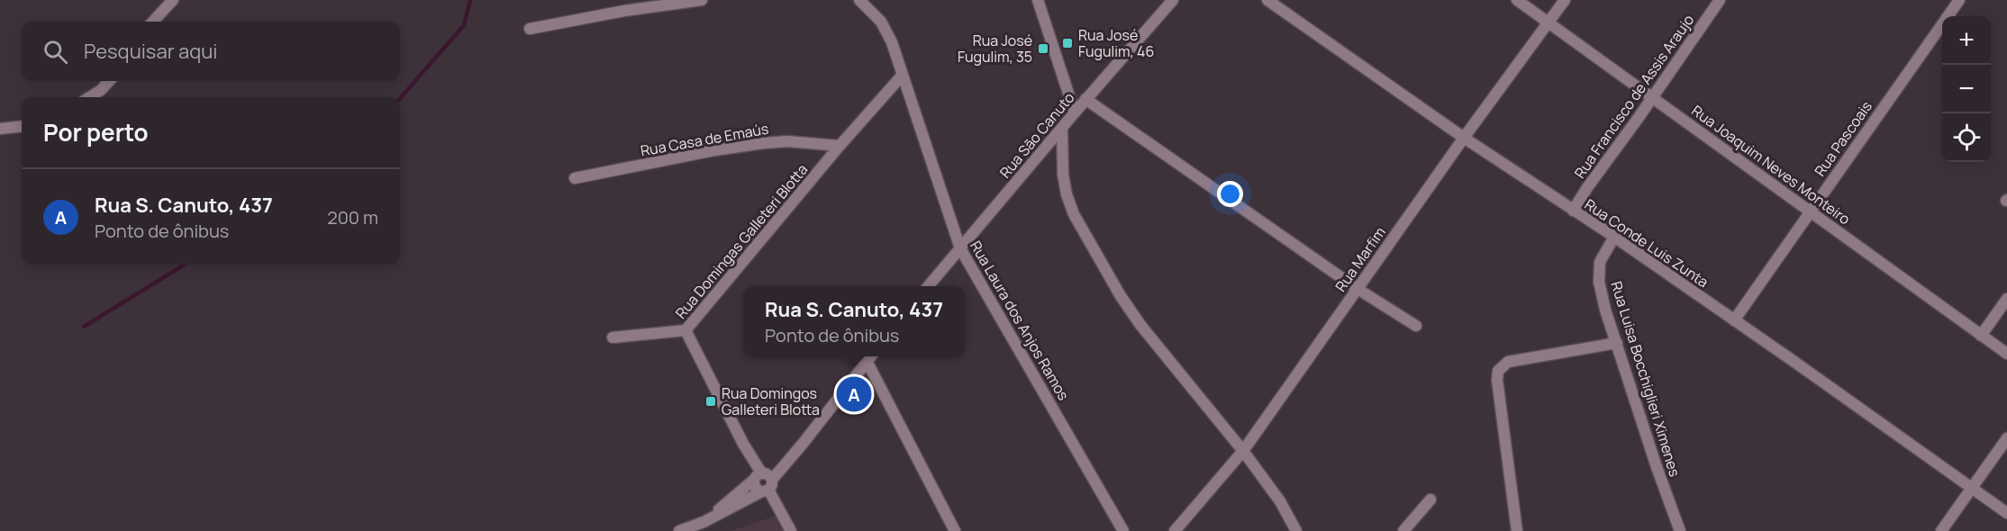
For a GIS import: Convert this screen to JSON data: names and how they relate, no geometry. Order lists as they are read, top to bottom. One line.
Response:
{"streets":{"street":["Rua Francisco de Assis Araujo","Rua São Canuto","Rua Pascoais","Rua Casa de Emaús","Rua Joaquim Neves Monteiro","Rua Domingas Galleteri Blotta","Rua Conde Luis Zunta","Rua Marfim","Rua Laura dos Anjos Ramos","Rua Luisa Bocchiglieri Ximenes"]},"crossings":[["Rua Francisco de Assis Araujo","Rua Joaquim Neves Monteiro"],["Rua Francisco de Assis Araujo","Rua Conde Luis Zunta"],["Rua São Canuto","Rua Laura dos Anjos Ramos"],["Rua Pascoais","Rua Joaquim Neves Monteiro"],["Rua Pascoais","Rua Conde Luis Zunta"],["Rua Casa de Emaús","Rua Domingas Galleteri Blotta"],["Rua Joaquim Neves Monteiro","Rua Marfim"],["Rua Domingas Galleteri Blotta","Rua Laura dos Anjos Ramos"],["Rua Conde Luis Zunta","Rua Marfim"],["Rua Conde Luis Zunta","Rua Luisa Bocchiglieri Ximenes"]],"places":{"transit":["Rua José Fugulim, 46","Rua José Fugulim, 35","Rua Domingos Galleteri Blotta"]},"page":{"map_buttons":["+","−"],"search":"Pesquisar aqui","heading":"Por perto","list":[{"mark":"A","name":"Rua S. Canuto, 437","note":"Ponto de ônibus","value":"200 m"}],"popup":["Rua S. Canuto, 437","Ponto de ônibus"],"pins":"A"}}
